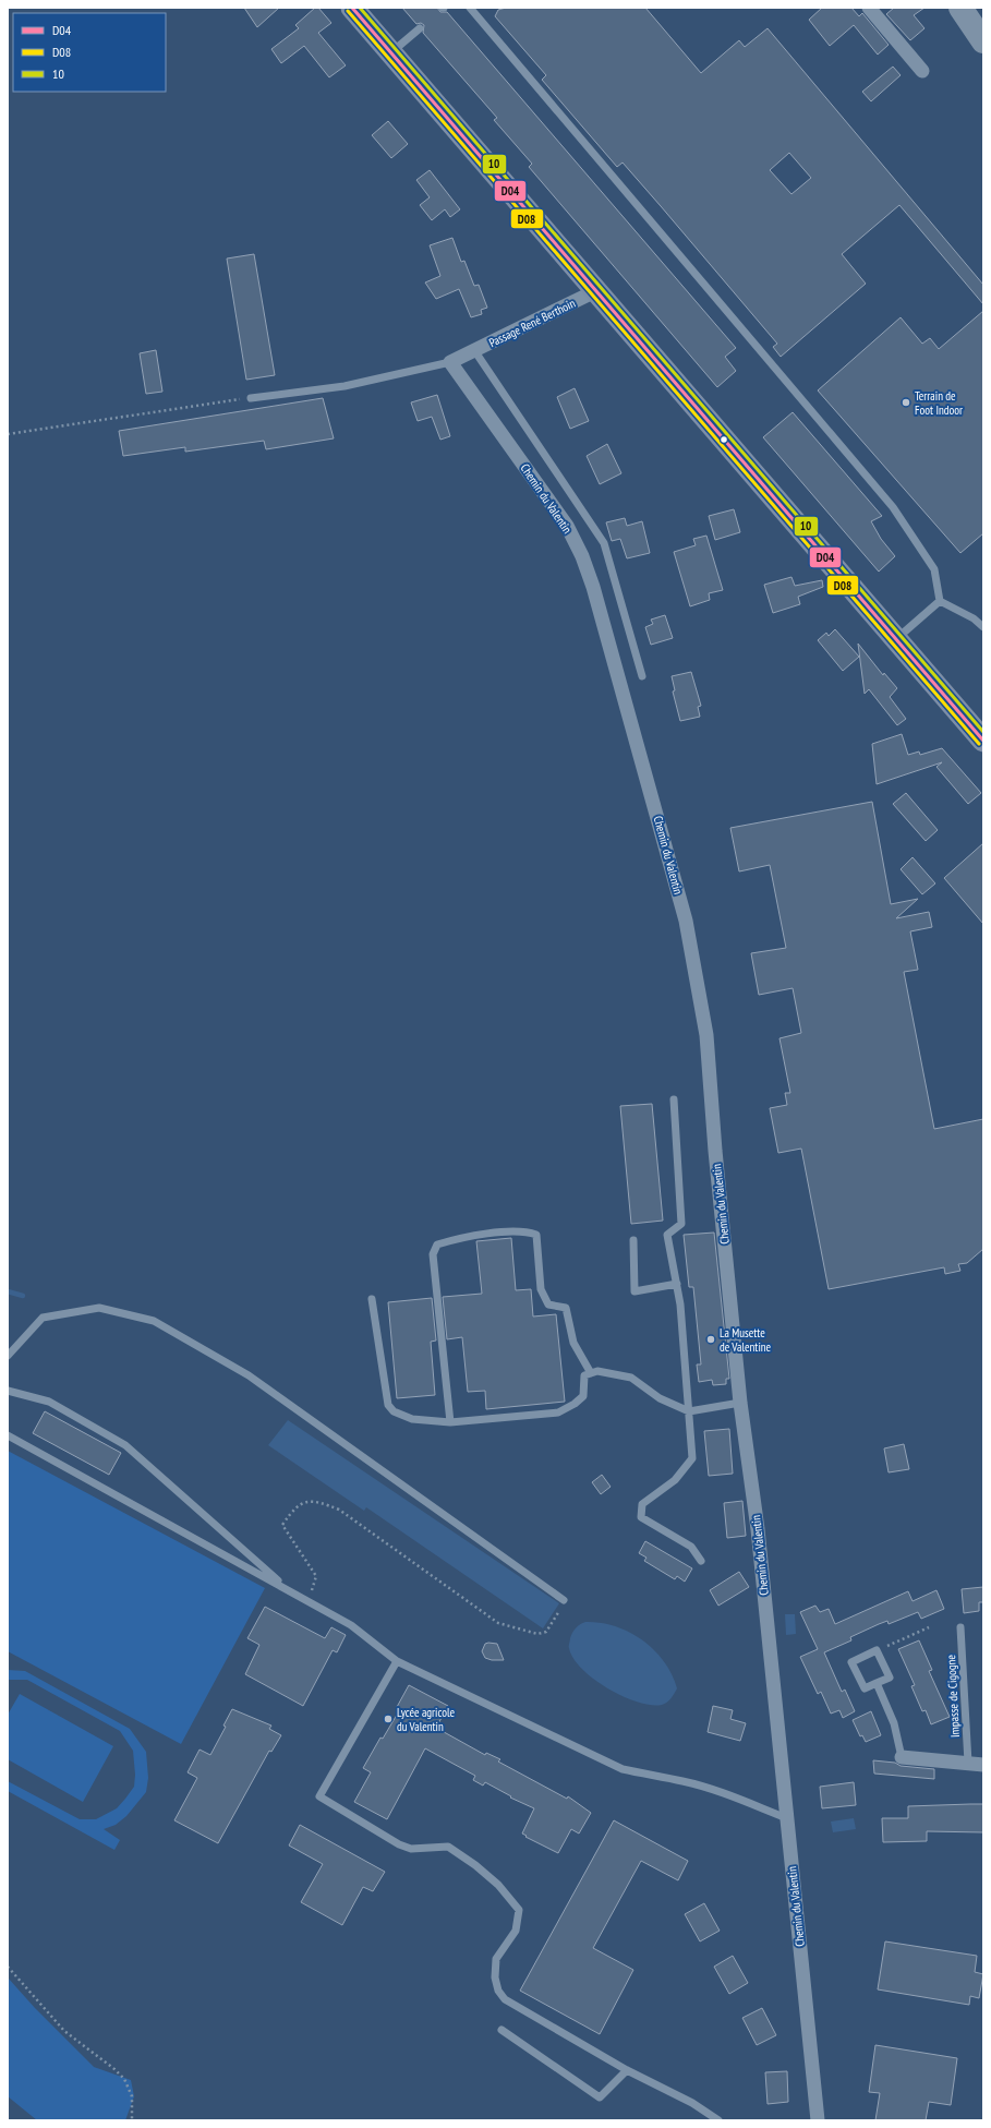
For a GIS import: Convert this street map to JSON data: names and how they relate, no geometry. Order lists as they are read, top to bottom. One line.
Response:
{"streets":{"street":["Passage René Berthoin","Chemin du Valentin"],"lane":["Impasse de Cigogne"]},"places":["Terrain de Foot Indoor","La Musette de Valentine","Lycée agricole du Valentin"],"lines":["transit line D04","transit line 10","transit line D08"],"legend":["D04","D08","10"]}
